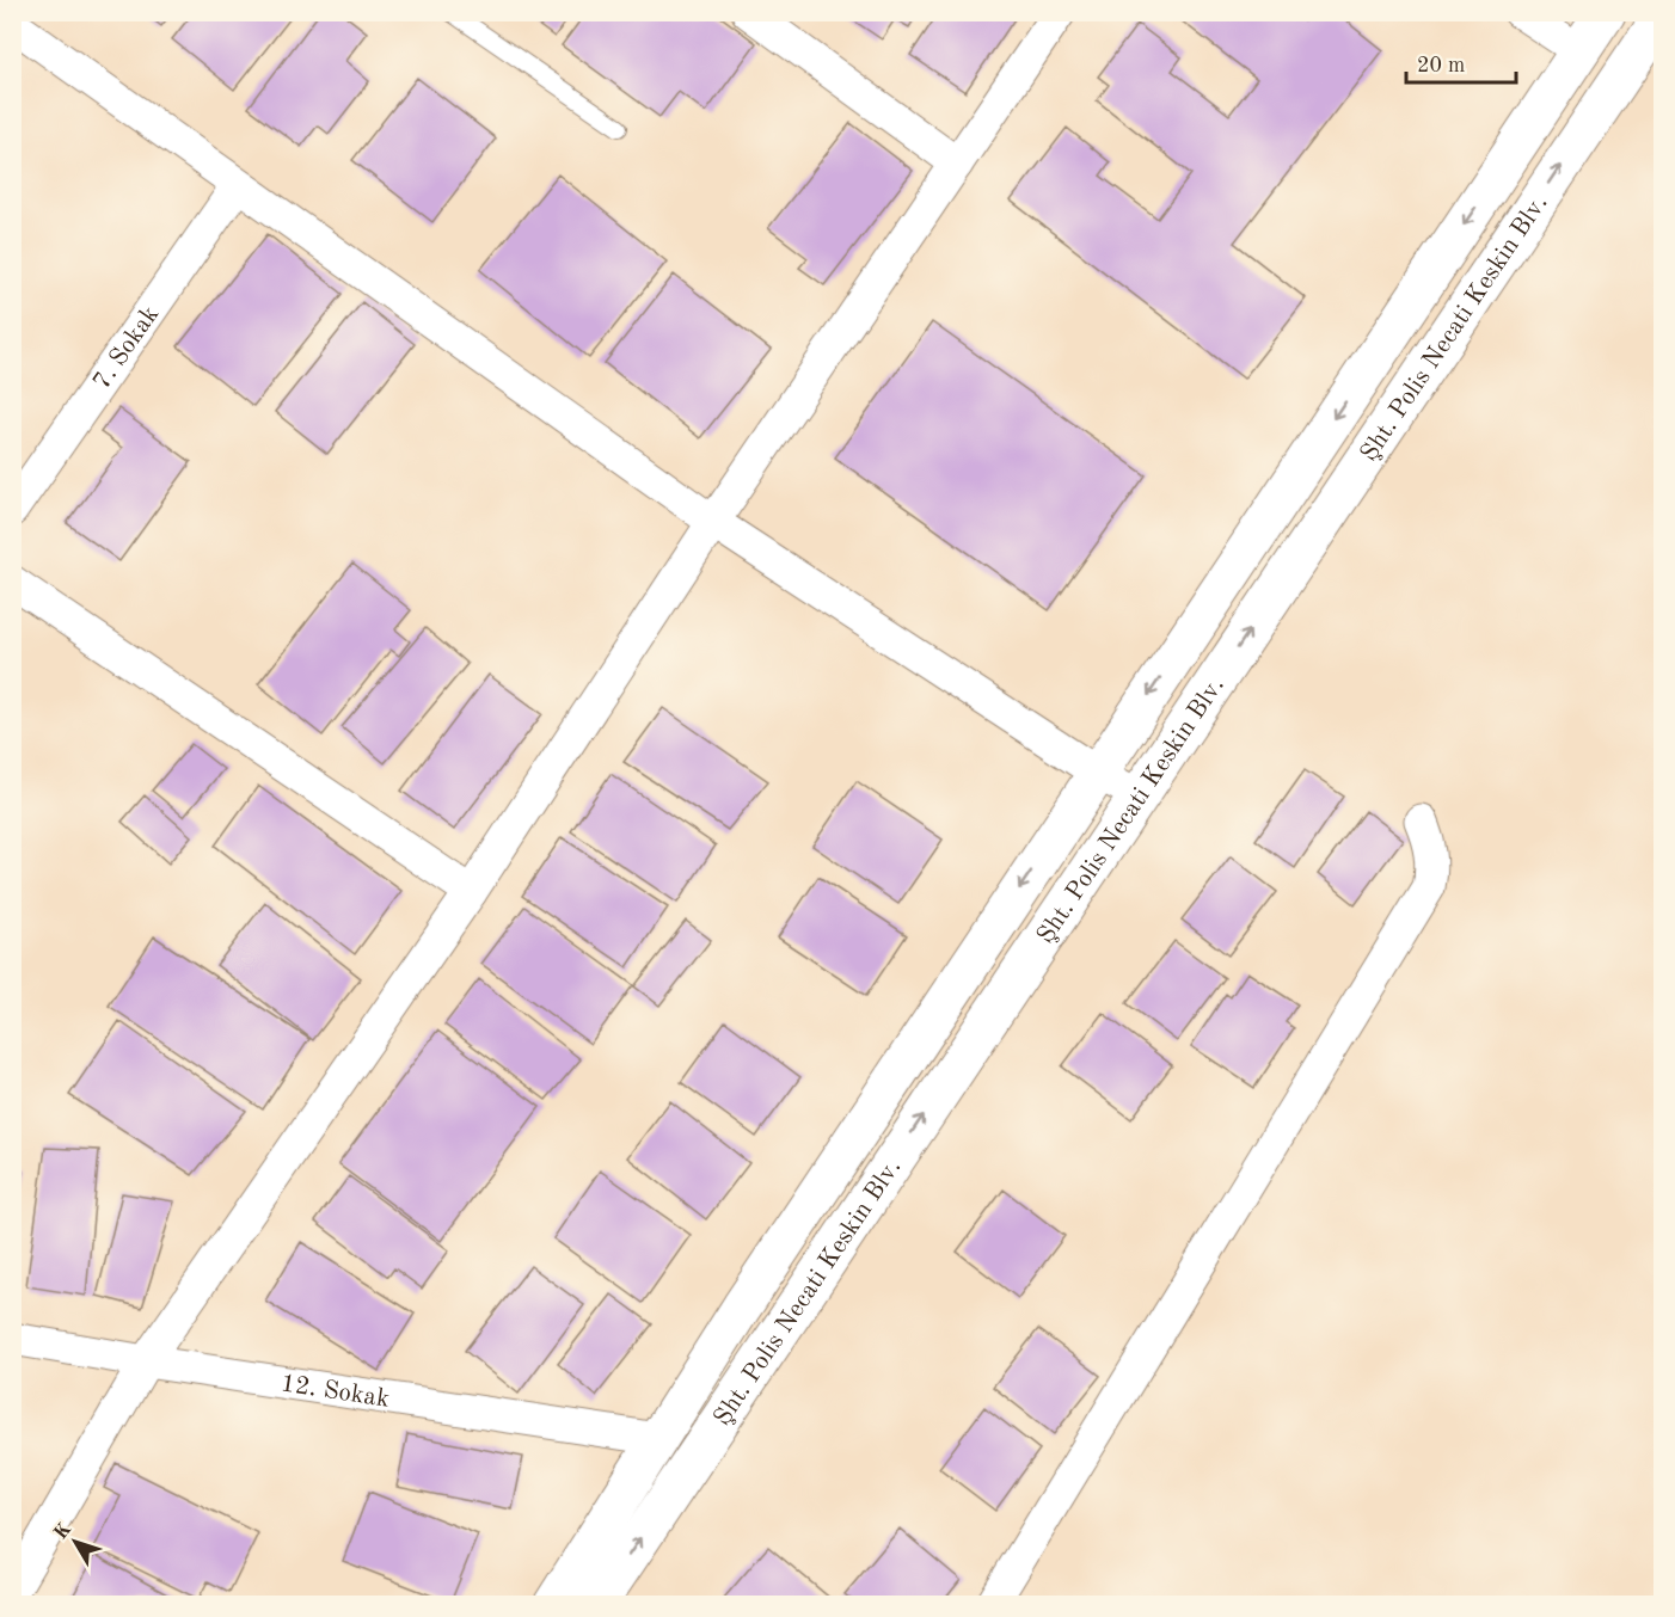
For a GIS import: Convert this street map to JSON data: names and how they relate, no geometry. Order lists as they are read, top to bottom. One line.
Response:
{"streets":{"street":["Şht. Polis Necati Keskin Blv.","7. Sokak","12. Sokak"]},"crossings":[["Şht. Polis Necati Keskin Blv.","12. Sokak"]],"scale_bar":"20 m","north":"top left"}
